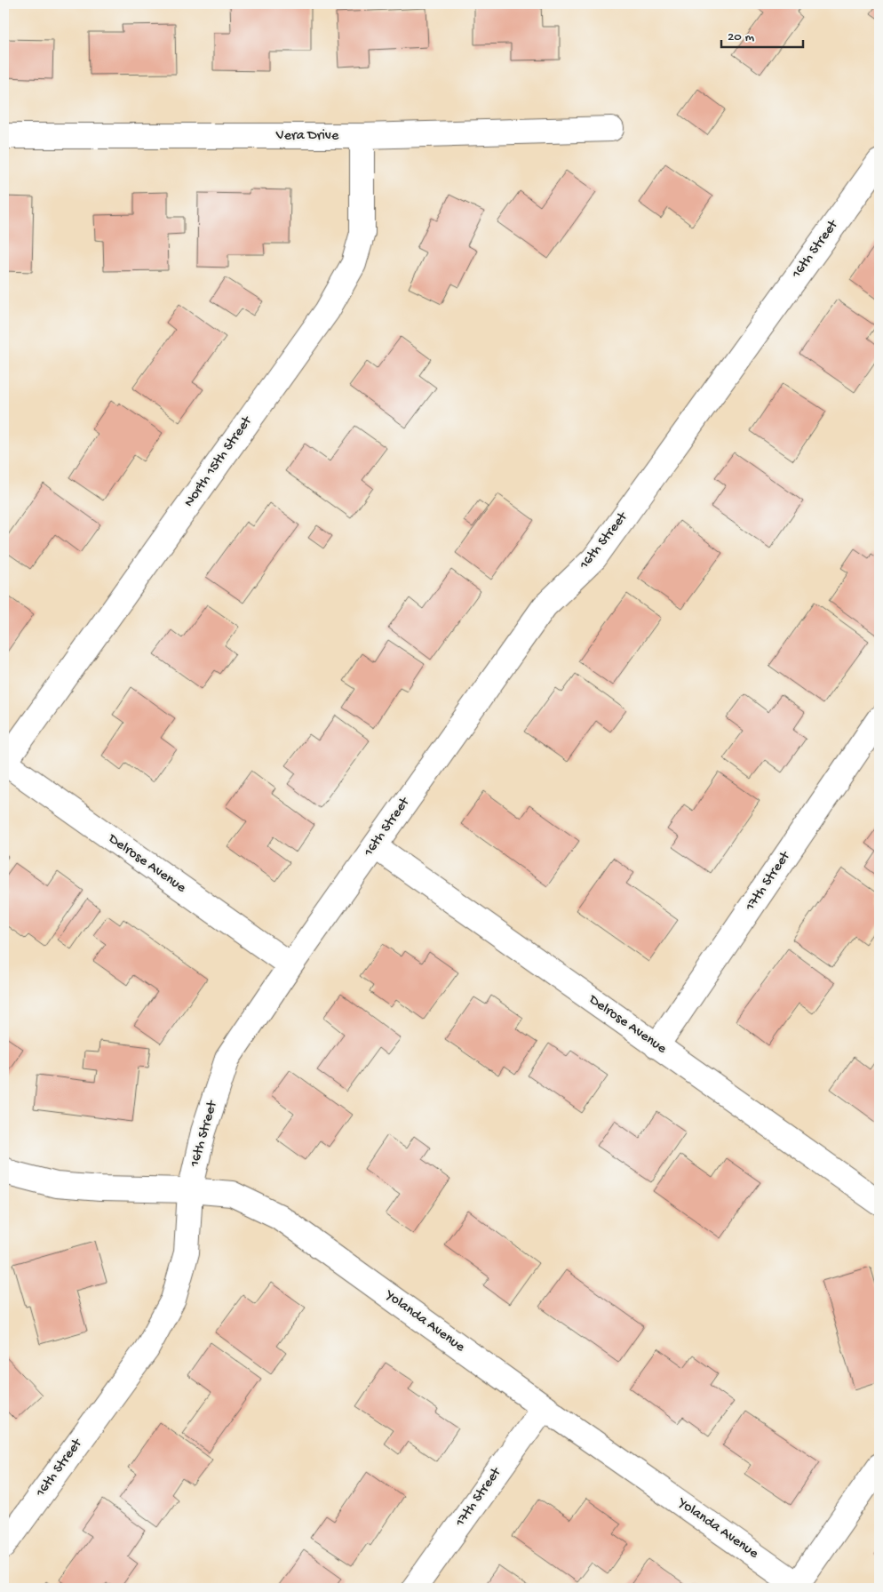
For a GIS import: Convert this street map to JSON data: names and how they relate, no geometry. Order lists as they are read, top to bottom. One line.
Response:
{"streets":{"street":["Vera Drive","16th Street","North 15th Street","Delrose Avenue","17th Street","Yolanda Avenue"]},"crossings":[["Vera Drive","North 15th Street"],["16th Street","Delrose Avenue"],["16th Street","Yolanda Avenue"],["North 15th Street","Delrose Avenue"],["Delrose Avenue","17th Street"],["17th Street","Yolanda Avenue"]],"scale_bar":"20 m"}
